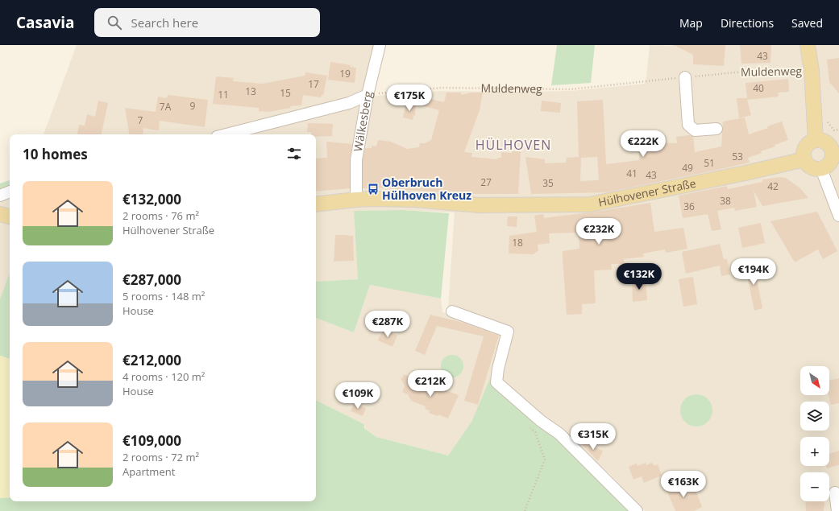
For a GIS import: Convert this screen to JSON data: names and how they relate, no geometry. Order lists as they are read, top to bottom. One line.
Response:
{"streets":{"main road":["Hülhovener Straße"],"street":["Wälkesberg"],"path":["Muldenweg"]},"crossings":[["Muldenweg","Wälkesberg"],["Wälkesberg","Hülhovener Straße"]],"districts":["HÜLHOVEN"],"places":{"bus stop":["Oberbruch Hülhoven Kreuz"]},"house_numbers":["43","19","17","40","13","15","11","9","7A","7","53","51","49","41","43","27","35","42","38","36","18"],"north":"bottom right","page":{"header":"Casavia","search":"Search here","nav":["Map","Directions","Saved"],"price":["€175K","€222K","€232K","€194K","€132K","€287K","€212K","€109K","€315K","€163K"],"heading":"10 homes","list":[{"name":"€132,000","note":"2 rooms · 76 m² · Hülhovener Straße"},{"name":"€287,000","note":"5 rooms · 148 m² · House"},{"name":"€212,000","note":"4 rooms · 120 m² · House"},{"name":"€109,000","note":"2 rooms · 72 m² · Apartment"}],"map_buttons":["+","−"]}}
